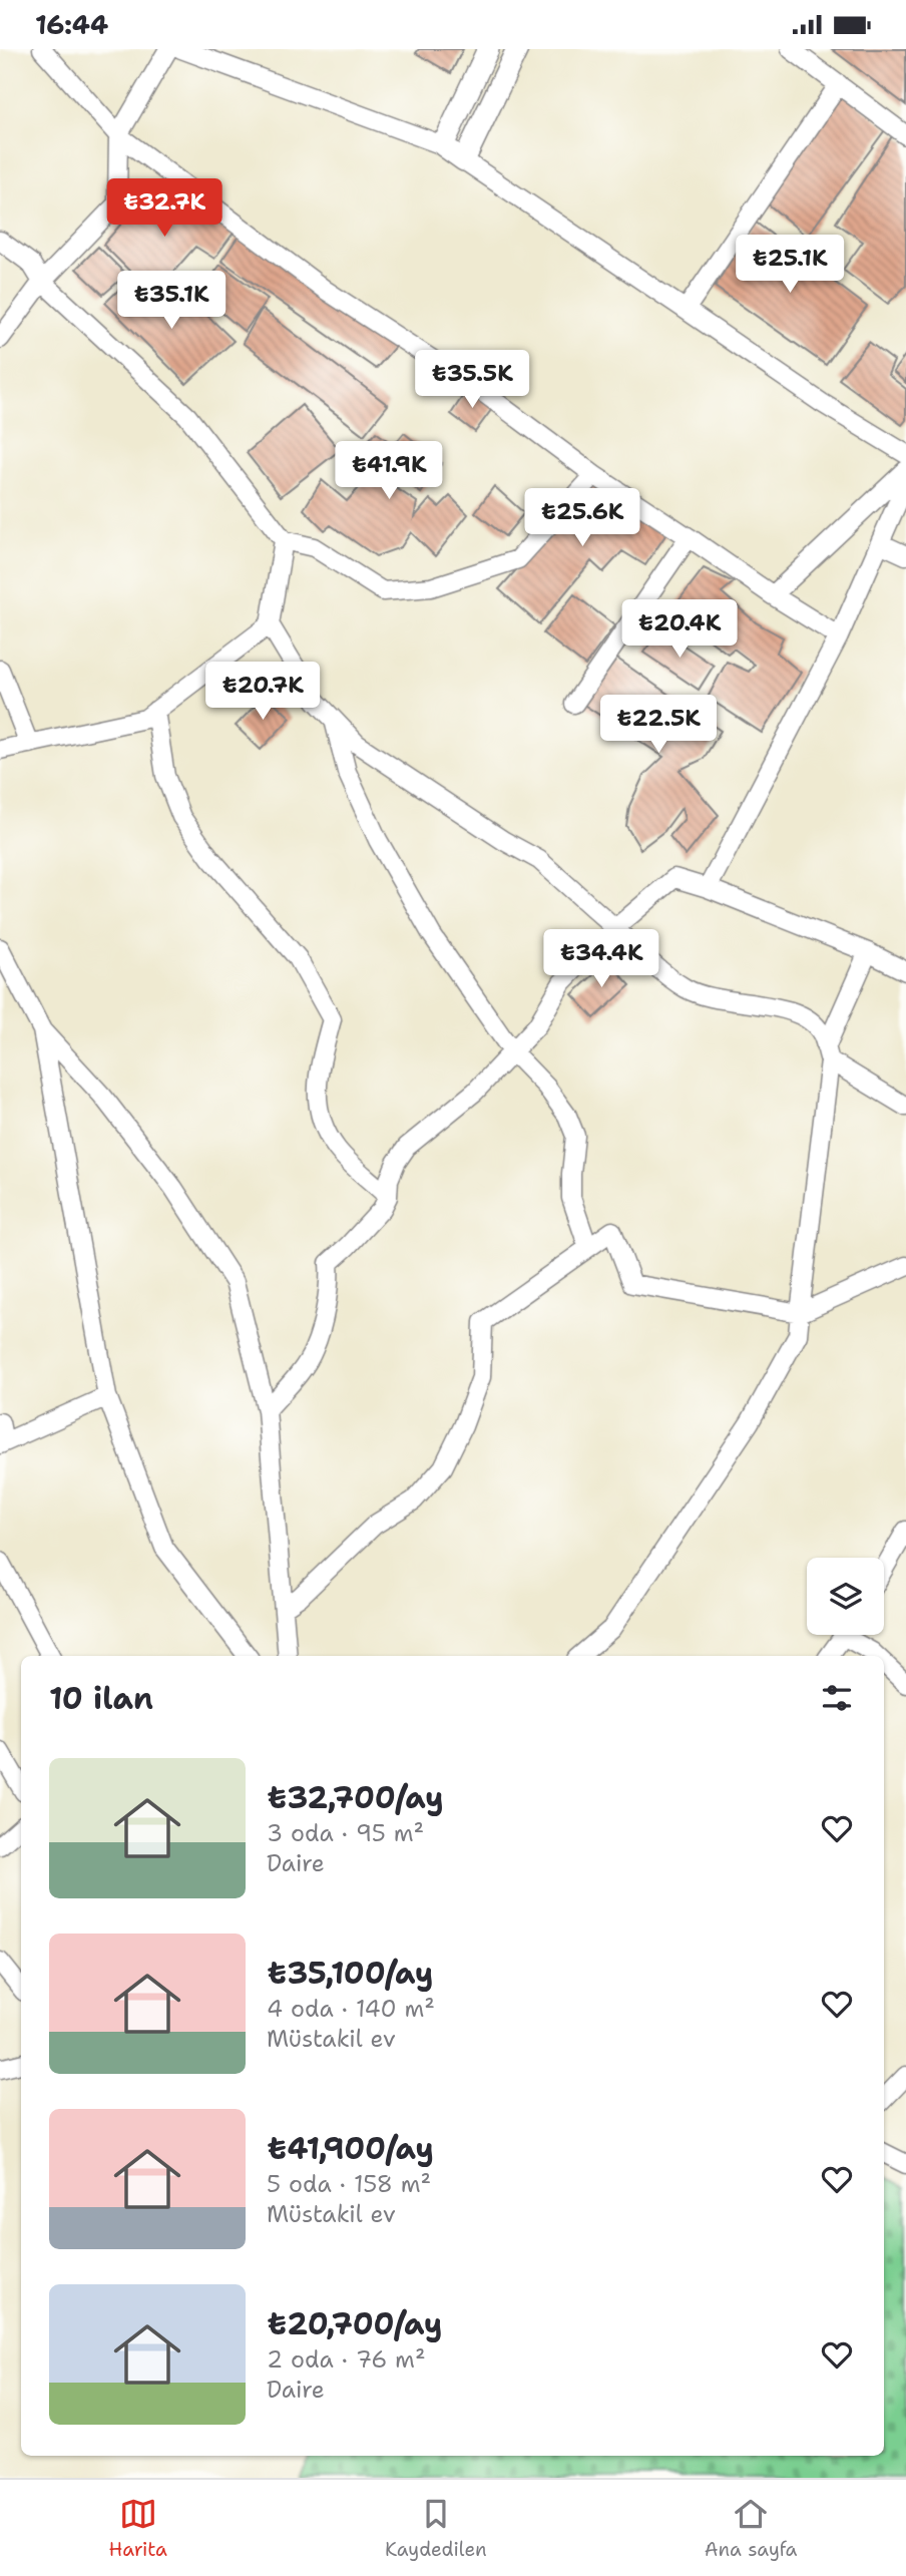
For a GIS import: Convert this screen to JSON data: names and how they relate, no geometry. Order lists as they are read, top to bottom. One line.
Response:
{"page":{"status":"16:44","price":["₺32.7K","₺25.1K","₺35.1K","₺35.5K","₺41.9K","₺25.6K","₺20.4K","₺20.7K","₺22.5K","₺34.4K"],"heading":"10 ilan","list":[{"name":"₺32,700/ay","note":"3 oda · 95 m² · Daire"},{"name":"₺35,100/ay","note":"4 oda · 140 m² · Müstakil ev"},{"name":"₺41,900/ay","note":"5 oda · 158 m² · Müstakil ev"},{"name":"₺20,700/ay","note":"2 oda · 76 m² · Daire"}],"tabs":["Harita","Kaydedilen","Ana sayfa"]}}
